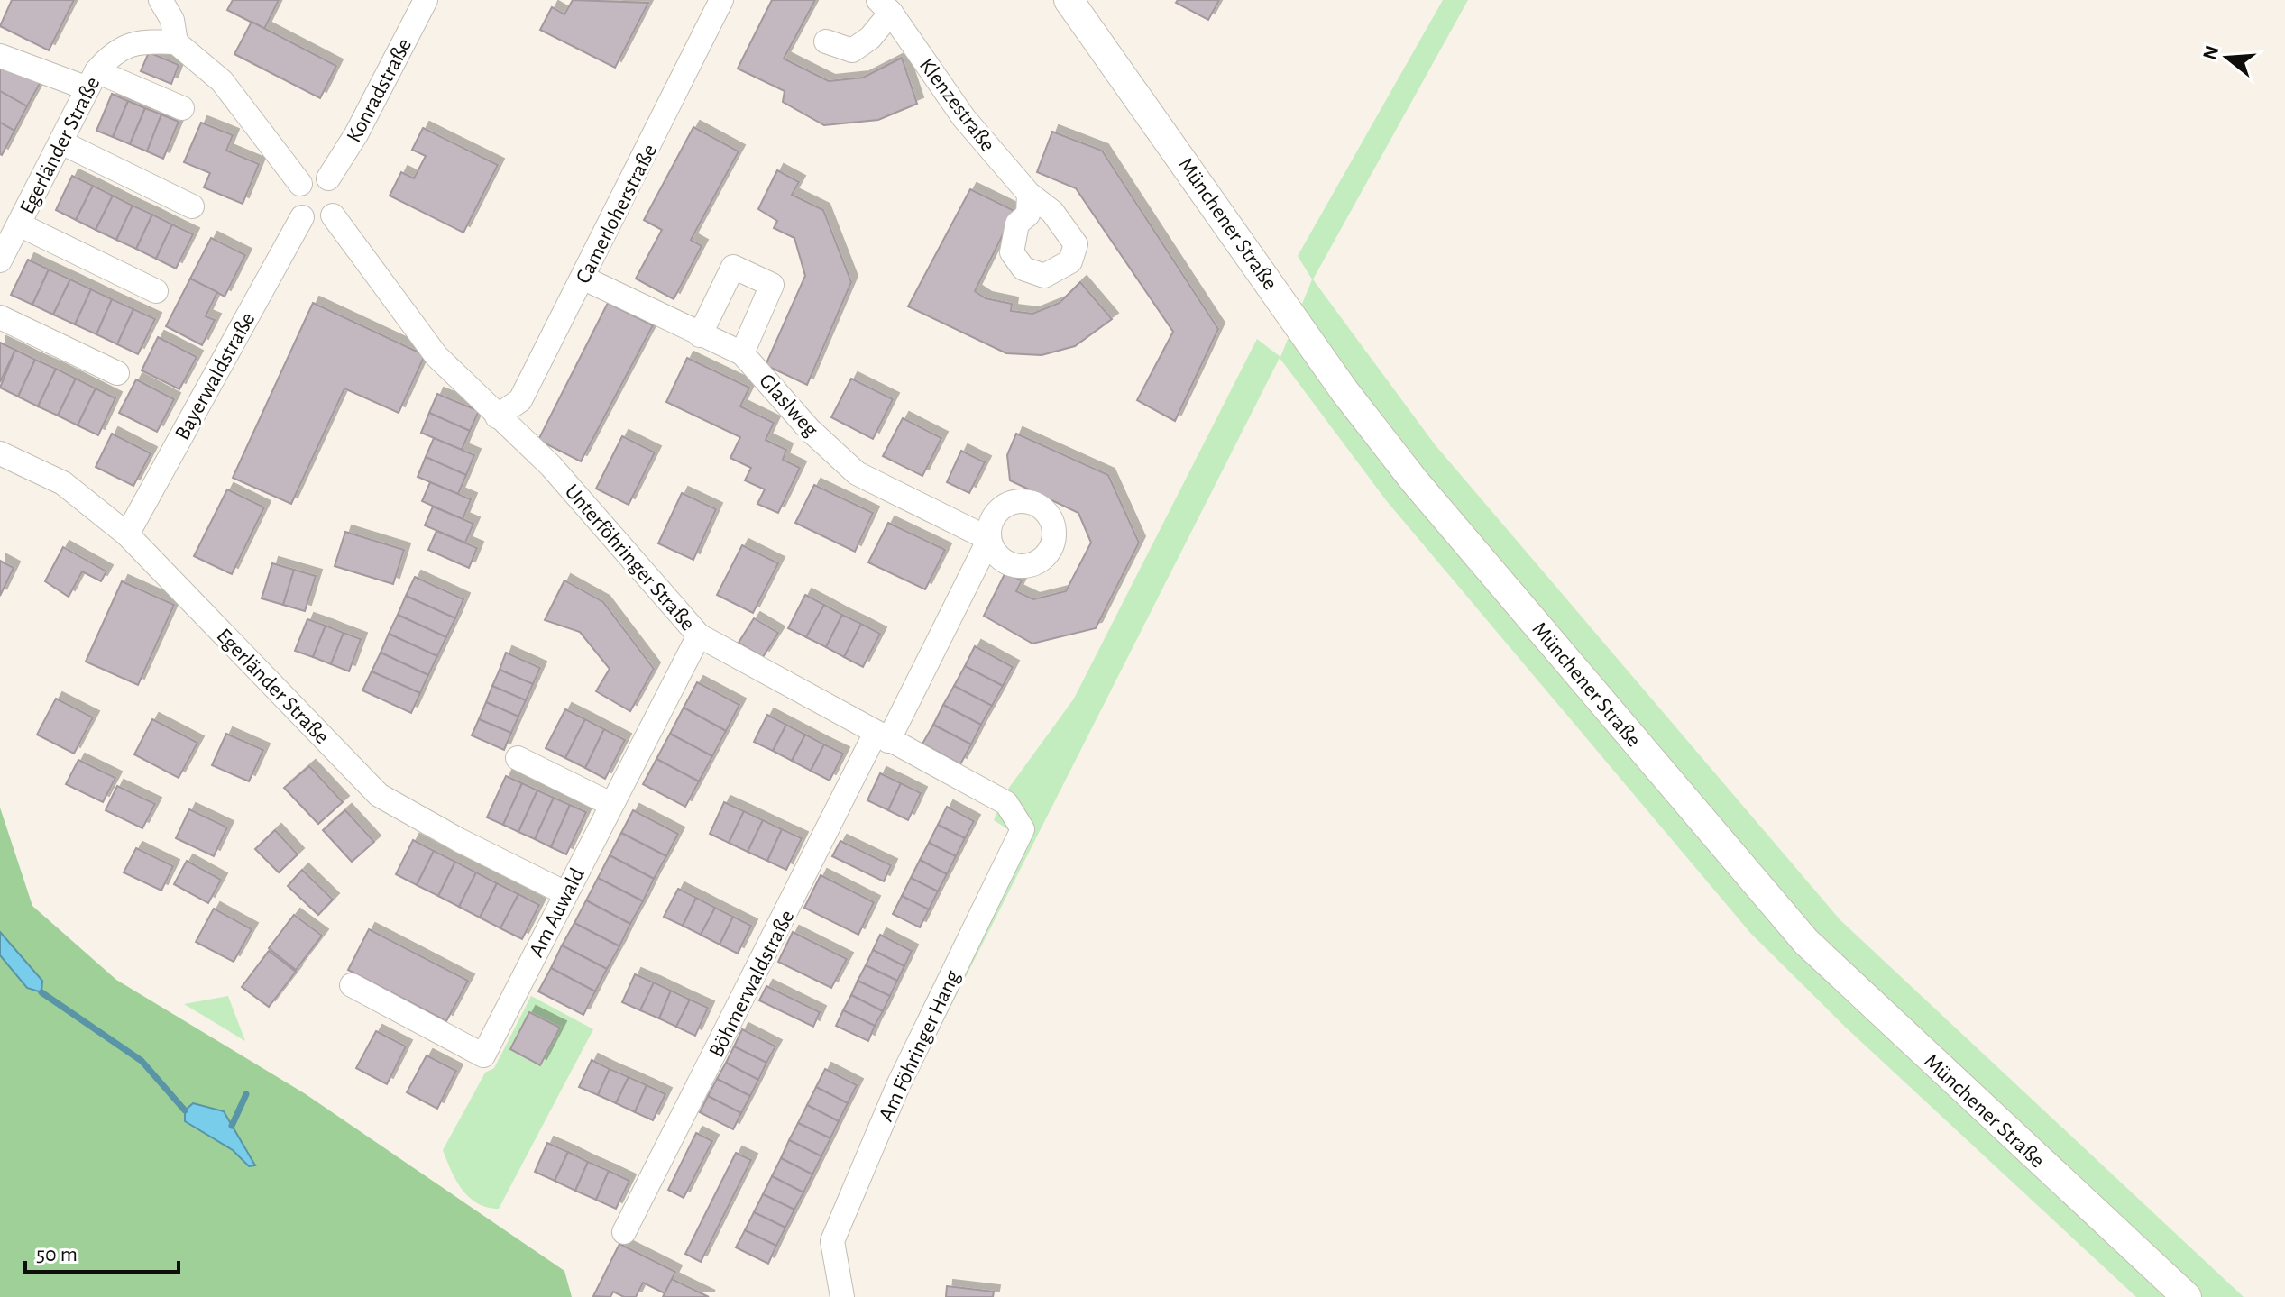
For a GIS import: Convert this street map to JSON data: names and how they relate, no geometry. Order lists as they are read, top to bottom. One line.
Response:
{"streets":{"main road":["Münchener Straße"],"street":["Konradstraße","Klenzestraße","Egerländer Straße","Camerloherstraße","Bayerwaldstraße","Glaslweg","Unterföhringer Straße","Am Auwald","Böhmerwaldstraße","Am Föhringer Hang"]},"crossings":[["Konradstraße","Bayerwaldstraße"],["Konradstraße","Unterföhringer Straße"],["Egerländer Straße","Bayerwaldstraße"],["Egerländer Straße","Am Auwald"],["Camerloherstraße","Glaslweg"],["Camerloherstraße","Unterföhringer Straße"],["Bayerwaldstraße","Unterföhringer Straße"],["Glaslweg","Unterföhringer Straße"],["Glaslweg","Böhmerwaldstraße"],["Unterföhringer Straße","Am Auwald"],["Unterföhringer Straße","Böhmerwaldstraße"],["Unterföhringer Straße","Am Föhringer Hang"]],"scale_bar":"50 m","north":"left"}
